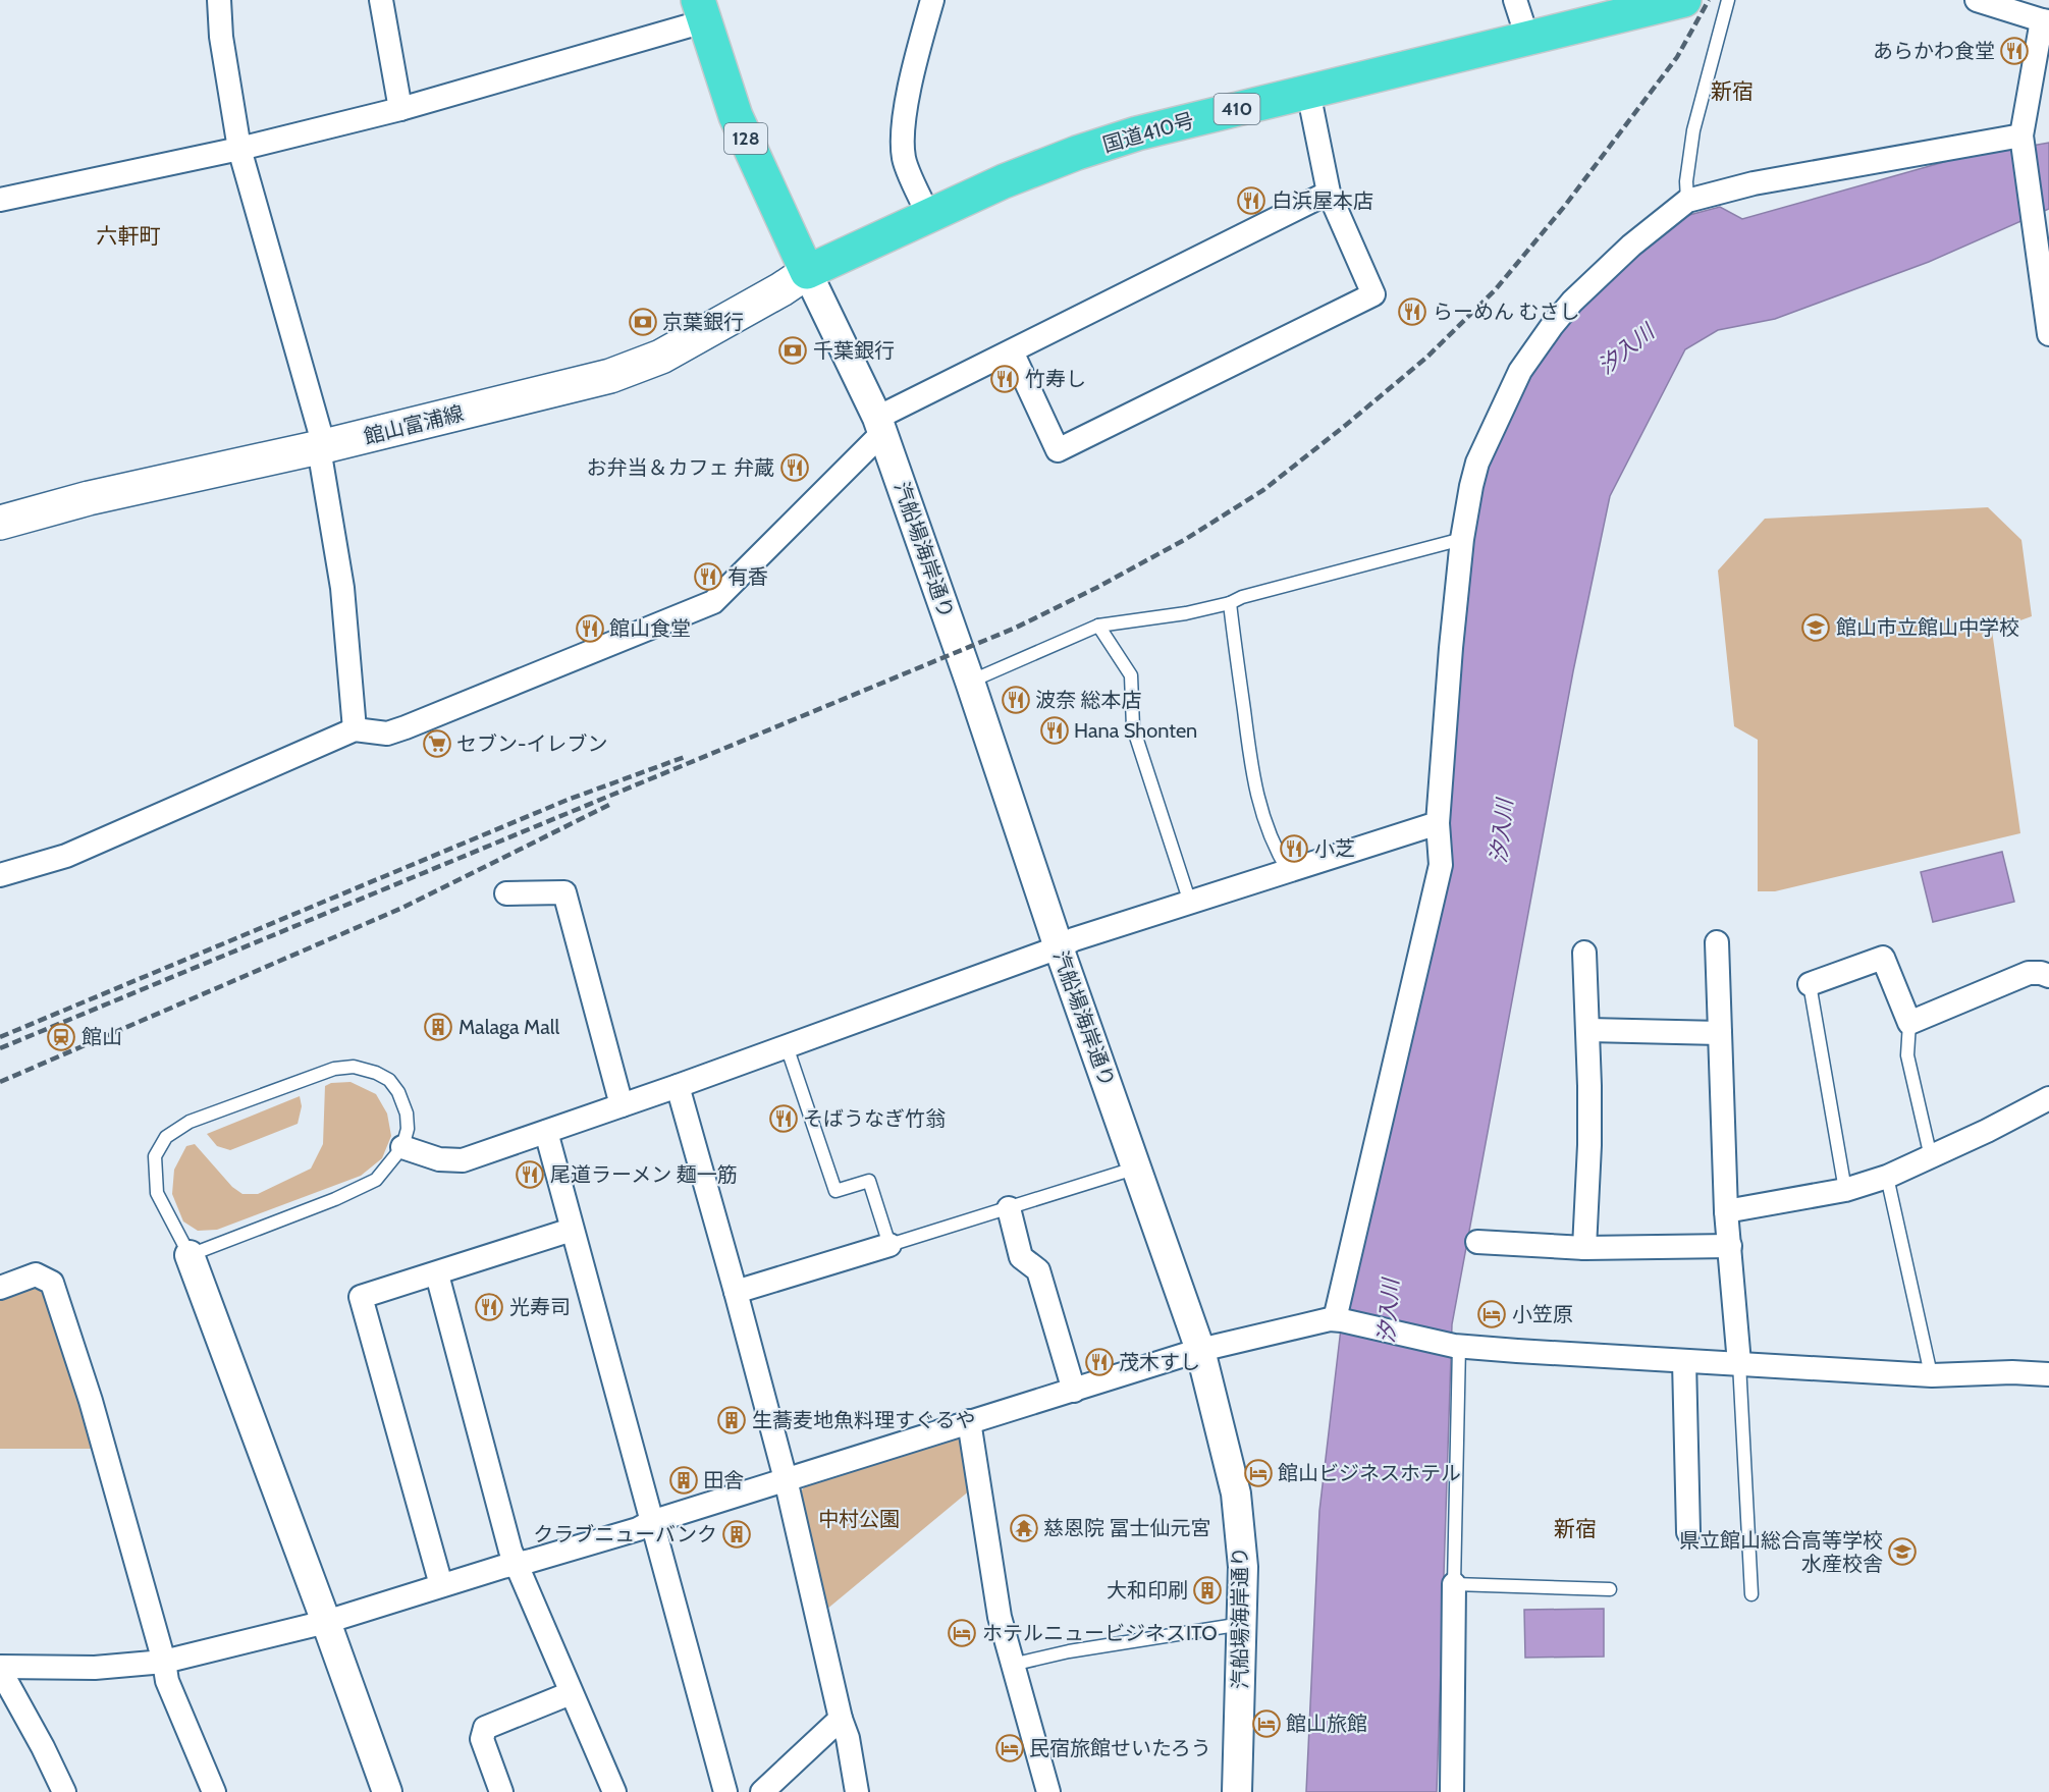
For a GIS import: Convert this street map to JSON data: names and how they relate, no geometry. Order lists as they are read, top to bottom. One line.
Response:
{"streets":{"highway":["410","国道410号","128"],"main road":["館山富浦線"],"street":["汽船場海岸通り"]},"crossings":[["国道410号","128"],["国道410号","館山富浦線"],["国道410号","汽船場海岸通り"],["128","館山富浦線"],["128","汽船場海岸通り"],["館山富浦線","汽船場海岸通り"]],"districts":["新宿","六軒町","新宿"],"water":["汐入川"],"parks":["中村公園"],"places":{"restaurant":["あらかわ食堂","白浜屋本店","らーめん むさし","竹寿し","お弁当＆カフェ 弁蔵","有香","館山食堂","波奈 総本店","Hana Shonten","小芝","そばうなぎ竹翁","尾道ラーメン 麺一筋","光寿司","茂木すし"],"bank":["京葉銀行","千葉銀行"],"school or university":["館山市立館山中学校","県立館山総合高等学校 水産校舎"],"supermarket":["セブン-イレブン"],"building":["Malaga Mall","生蕎麦地魚料理すぐるや","田舎","クラブニューバンク","大和印刷"],"station":["館山"],"hotel":["小笠原","館山ビジネスホテル","ホテルニュービジネスITO","館山旅館","民宿旅館せいたろう"],"temple":["慈恩院 冨士仙元宮"]}}
